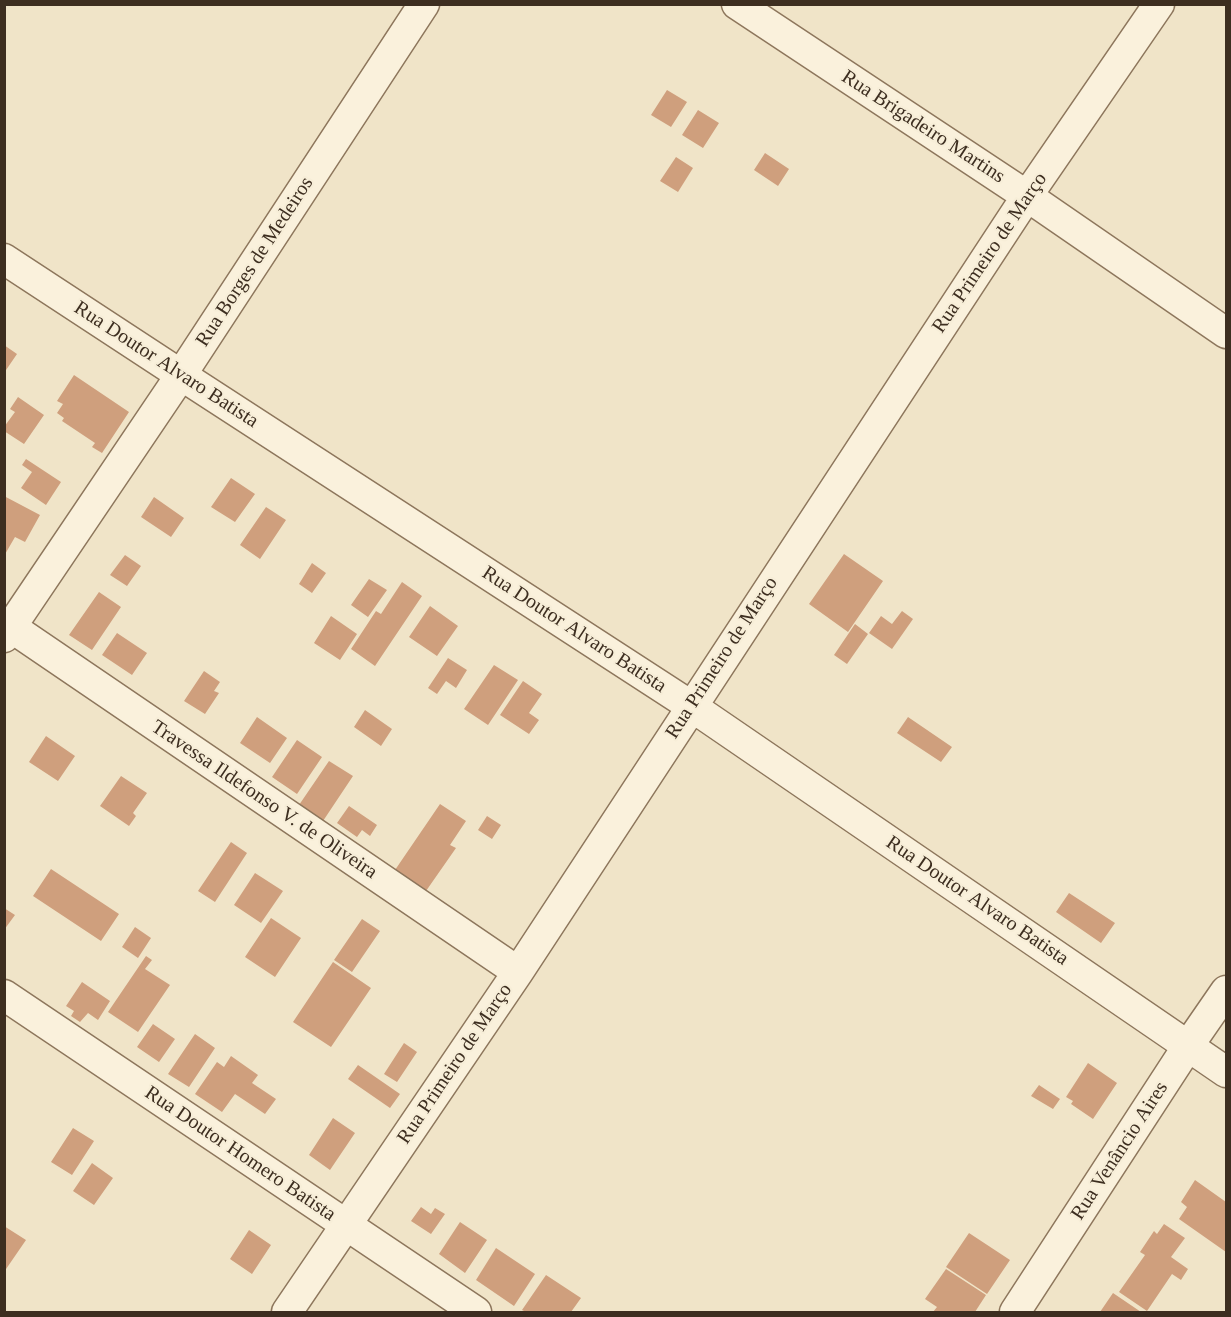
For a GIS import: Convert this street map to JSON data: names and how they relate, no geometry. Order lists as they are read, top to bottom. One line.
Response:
{"streets":{"street":["Rua Brigadeiro Martins","Rua Primeiro de Março","Rua Borges de Medeiros","Rua Doutor Alvaro Batista","Travessa Ildefonso V. de Oliveira","Rua Venâncio Aires","Rua Doutor Homero Batista"]},"crossings":[["Rua Brigadeiro Martins","Rua Primeiro de Março"],["Rua Primeiro de Março","Rua Doutor Alvaro Batista"],["Rua Primeiro de Março","Travessa Ildefonso V. de Oliveira"],["Rua Primeiro de Março","Rua Doutor Homero Batista"],["Rua Borges de Medeiros","Rua Doutor Alvaro Batista"],["Rua Borges de Medeiros","Travessa Ildefonso V. de Oliveira"],["Rua Doutor Alvaro Batista","Rua Venâncio Aires"]]}
